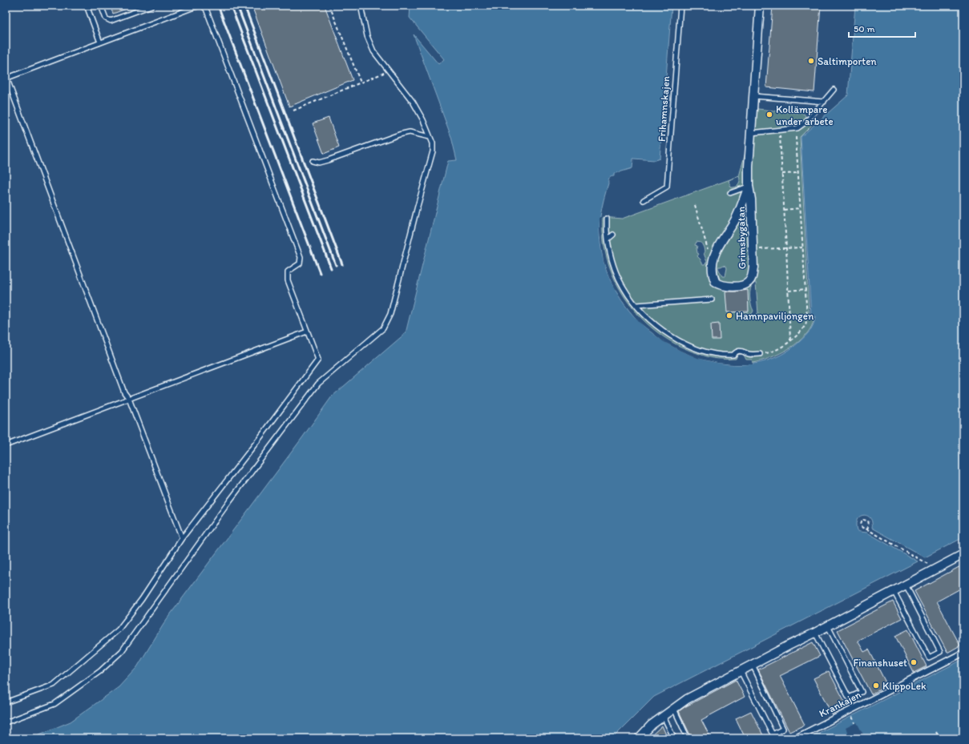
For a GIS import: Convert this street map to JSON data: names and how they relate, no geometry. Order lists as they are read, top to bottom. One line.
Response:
{"streets":{"street":["Grimsbygatan","Krankajen"],"lane":["Frihamnskajen"]},"places":["Saltimporten","Kollämpare under arbete","Hamnpaviljongen","Finanshuset","KlippoLek"],"scale_bar":"50 m"}
